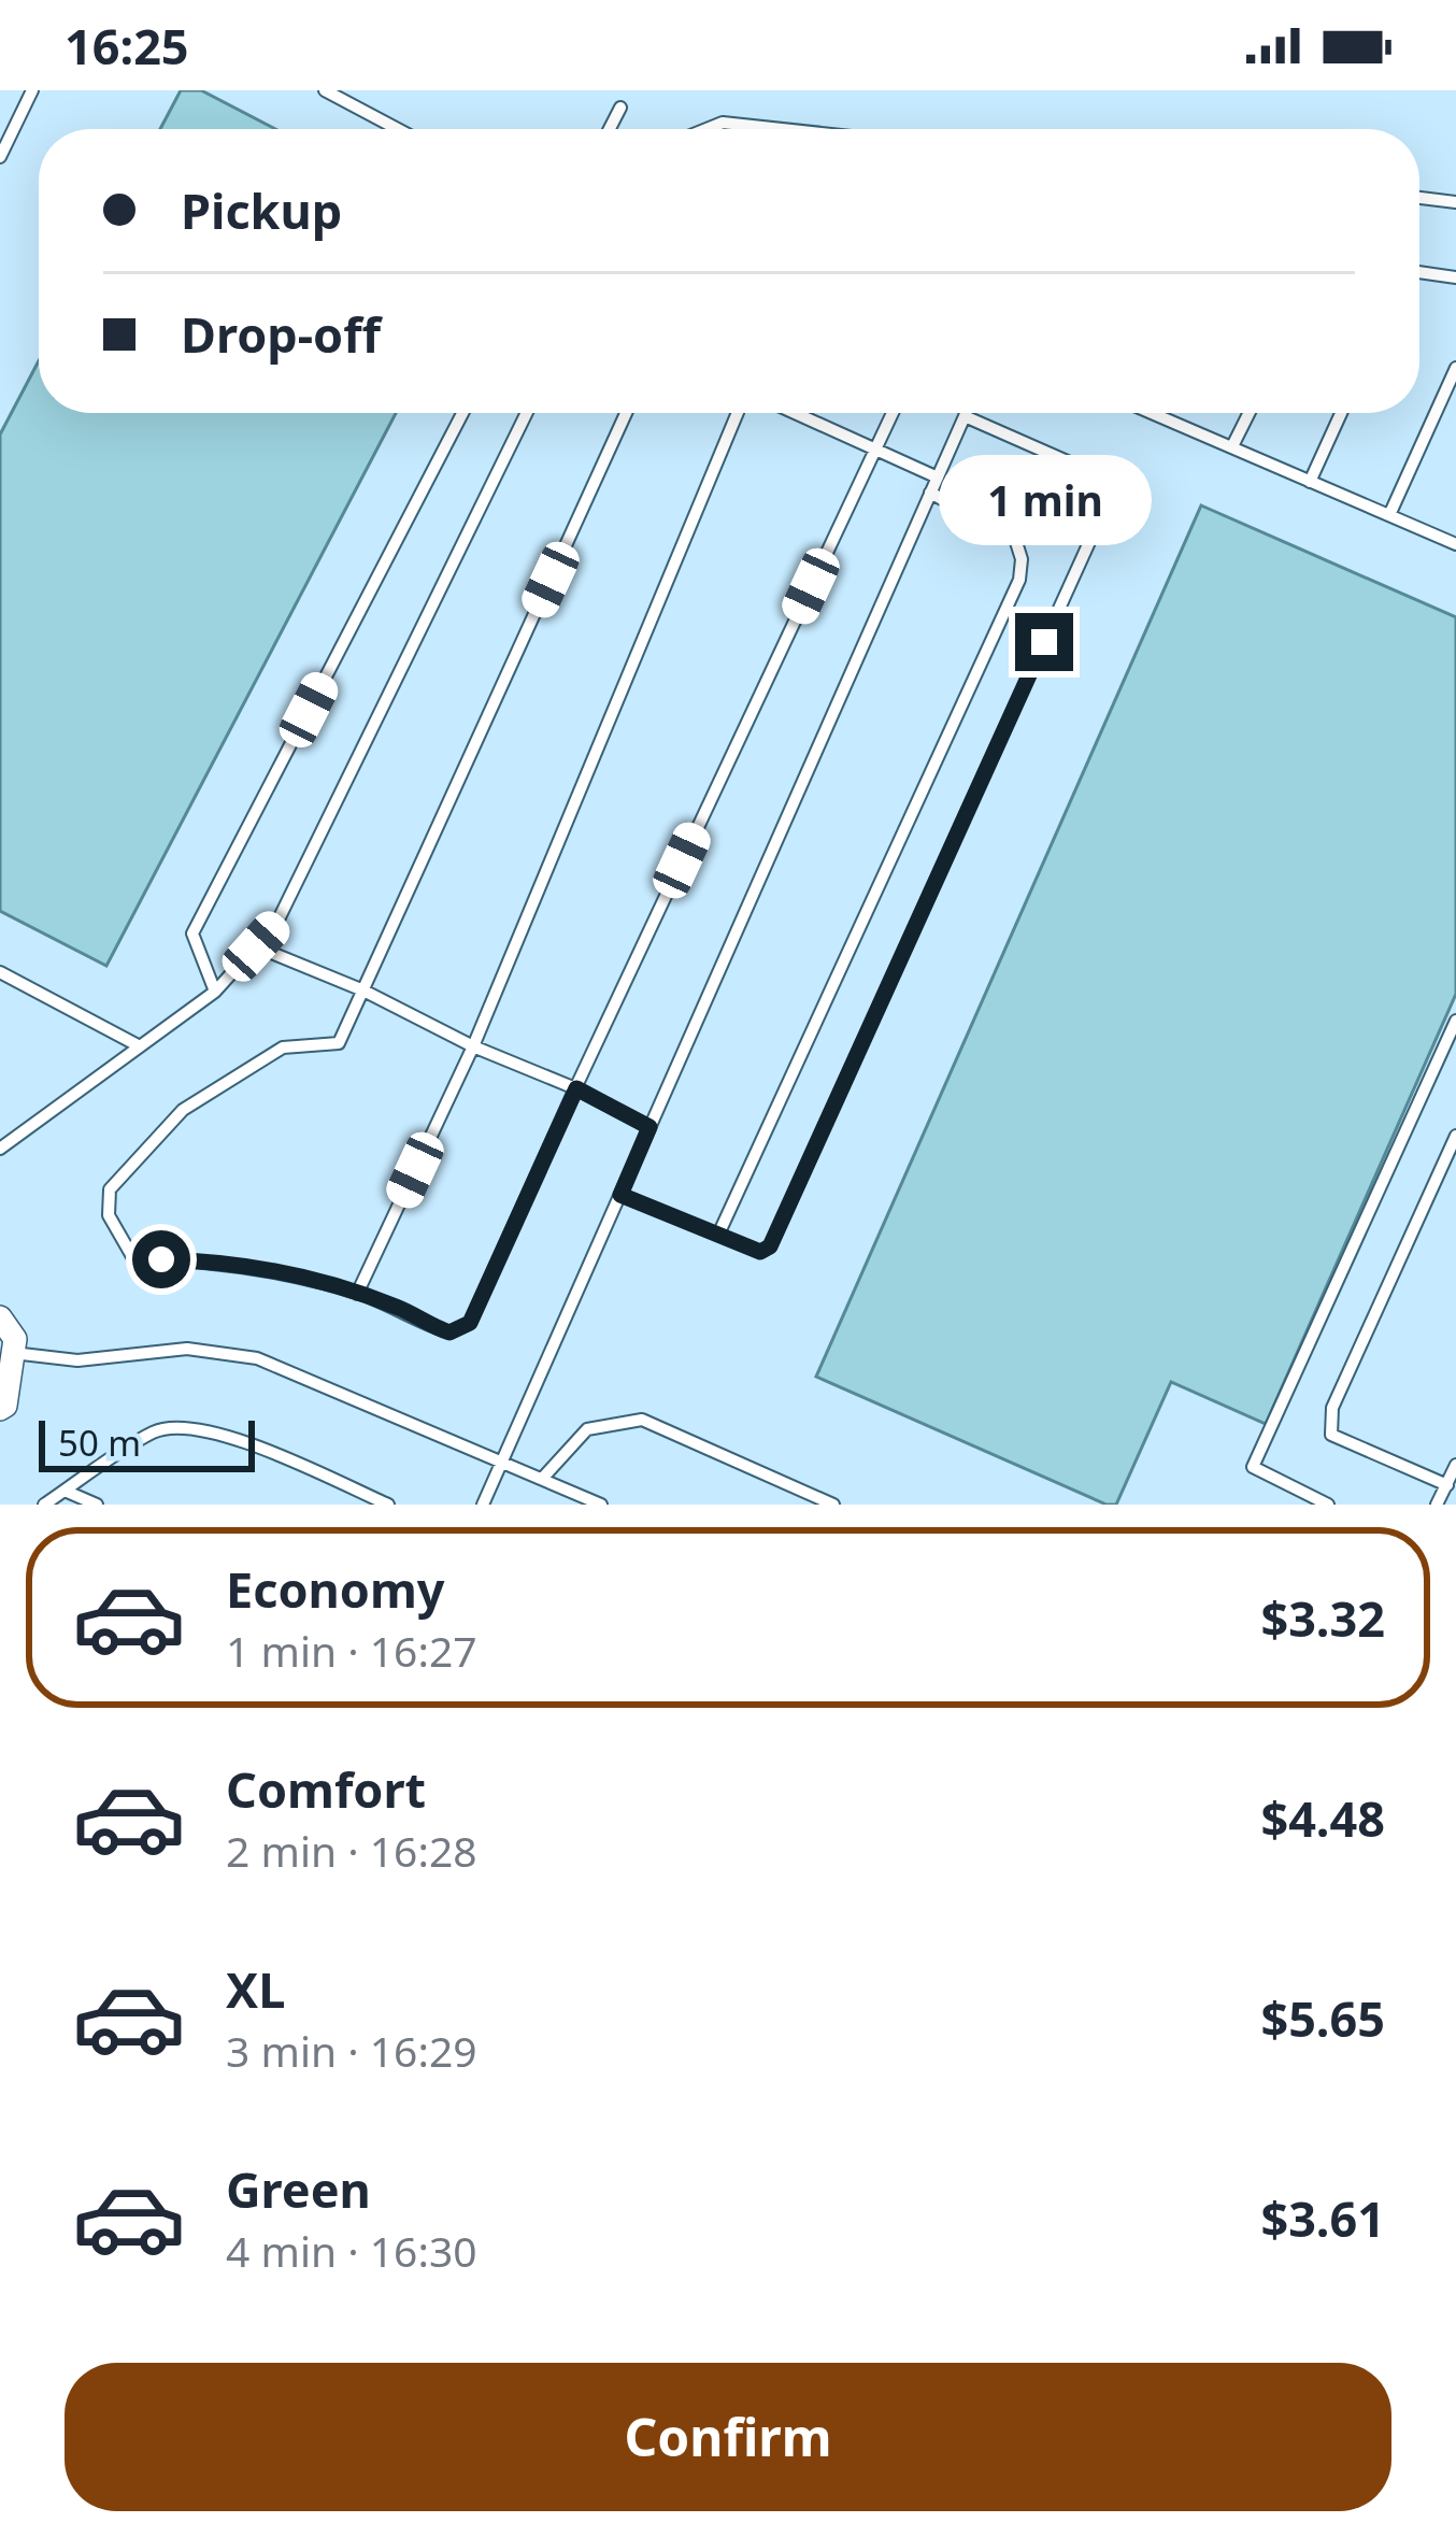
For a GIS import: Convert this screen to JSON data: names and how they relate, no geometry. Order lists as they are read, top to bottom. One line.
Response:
{"scale_bar":"50 m","page":{"status":"16:25","banner":["Pickup","Drop-off"],"bubble":"1 min","scale":"50 m","list":[{"name":"Economy","note":"1 min · 16:27","value":"$3.32"},{"name":"Comfort","note":"2 min · 16:28","value":"$4.48"},{"name":"XL","note":"3 min · 16:29","value":"$5.65"},{"name":"Green","note":"4 min · 16:30","value":"$3.61"}],"buttons":"Confirm"}}
